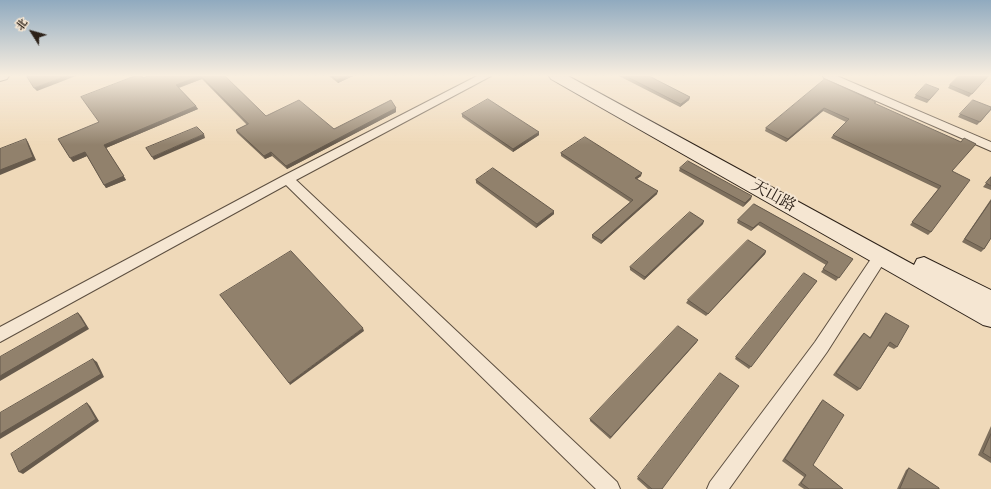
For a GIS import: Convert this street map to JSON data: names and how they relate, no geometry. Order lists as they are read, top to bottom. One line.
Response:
{"streets":{"main road":["天山路"]},"north":"top left"}
